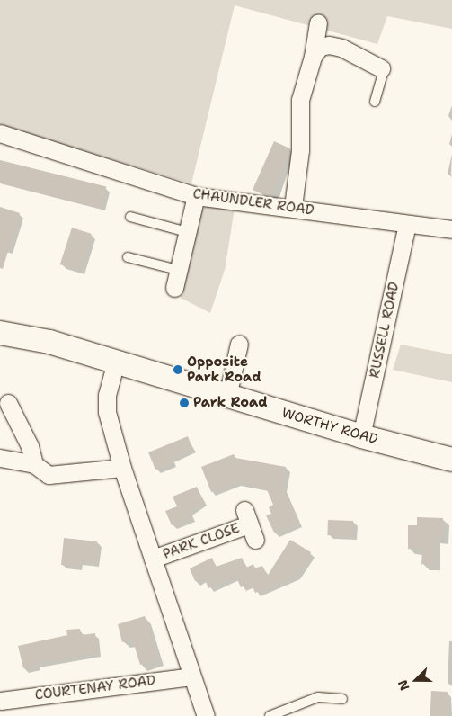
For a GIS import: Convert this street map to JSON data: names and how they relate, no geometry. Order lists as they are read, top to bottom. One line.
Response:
{"streets":{"main road":["WORTHY ROAD"],"street":["CHAUNDLER ROAD","RUSSELL ROAD","PARK CLOSE","COURTENAY ROAD"]},"crossings":[["CHAUNDLER ROAD","RUSSELL ROAD"],["RUSSELL ROAD","WORTHY ROAD"]],"places":["Opposite Park Road","Park Road"],"north":"left"}
